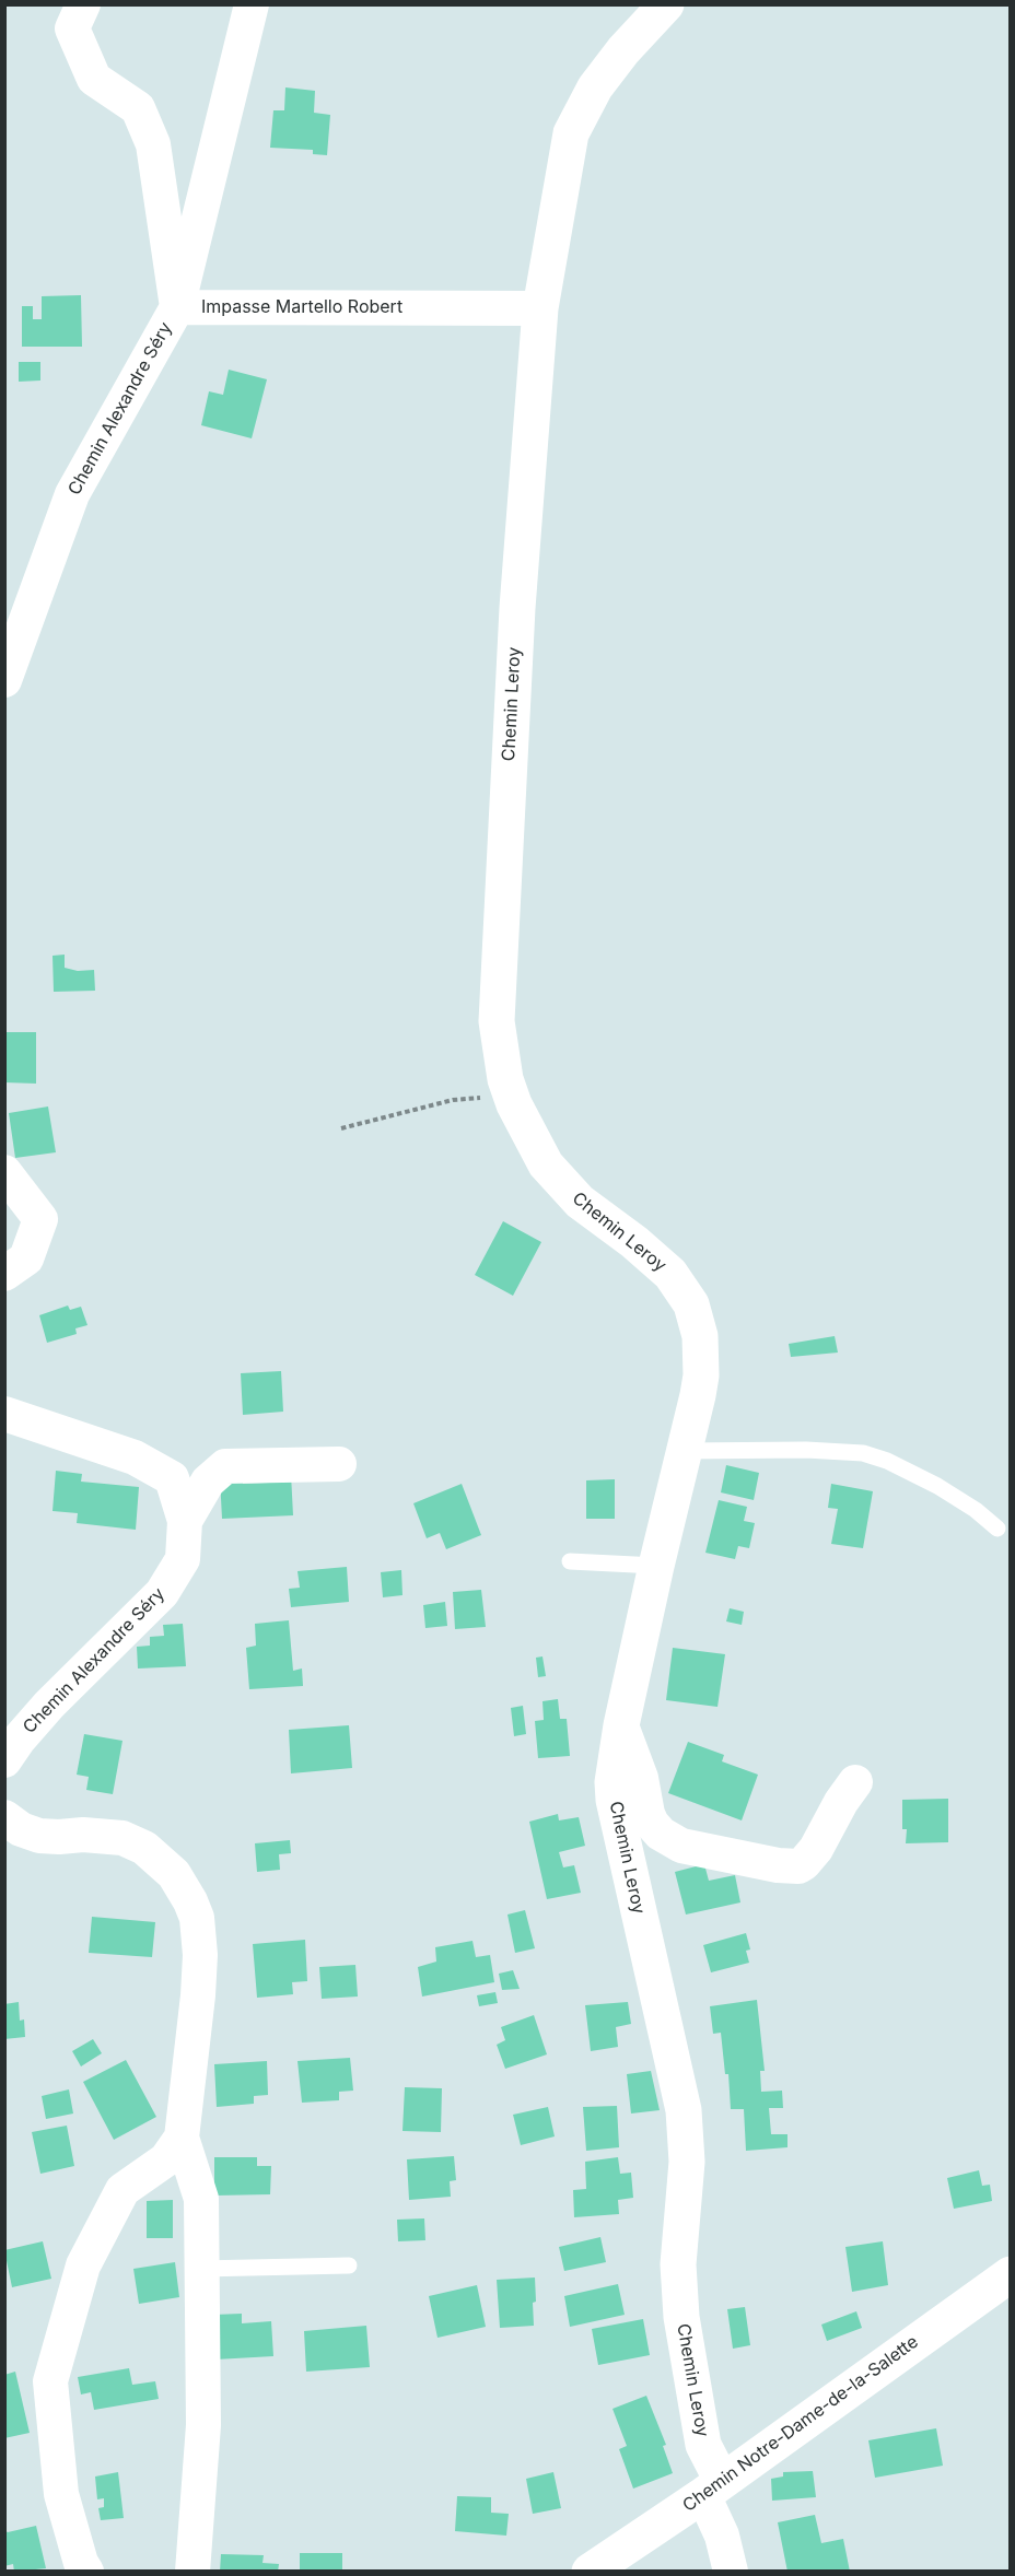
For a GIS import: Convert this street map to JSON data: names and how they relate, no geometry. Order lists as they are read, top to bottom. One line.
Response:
{"streets":{"street":["Impasse Martello Robert","Chemin Alexandre Séry","Chemin Leroy","Chemin Notre-Dame-de-la-Salette"]},"crossings":[["Impasse Martello Robert","Chemin Alexandre Séry"],["Impasse Martello Robert","Chemin Leroy"],["Chemin Leroy","Chemin Notre-Dame-de-la-Salette"]]}
